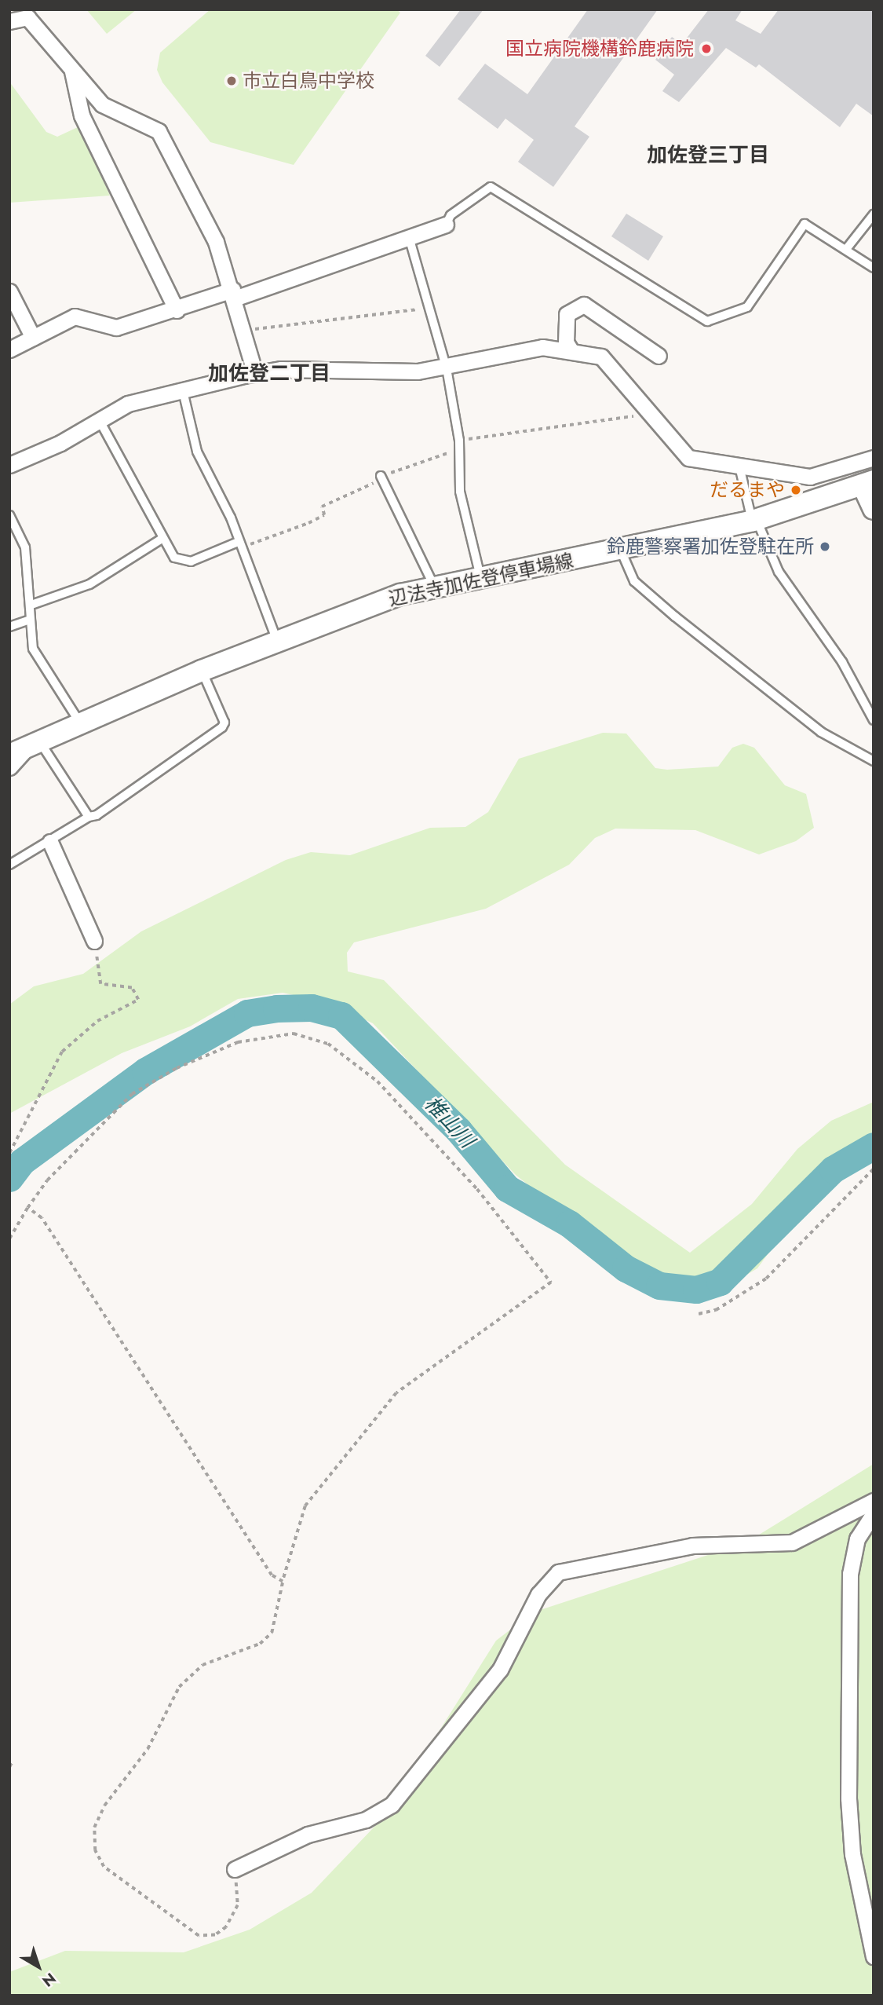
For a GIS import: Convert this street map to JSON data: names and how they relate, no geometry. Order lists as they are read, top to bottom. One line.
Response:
{"streets":{"main road":["辺法寺加佐登停車場線"]},"districts":["加佐登三丁目","加佐登二丁目"],"water":["椎山川"],"places":["国立病院機構鈴鹿病院","市立白鳥中学校","だるまや","鈴鹿警察署加佐登駐在所"],"north":"bottom right"}
